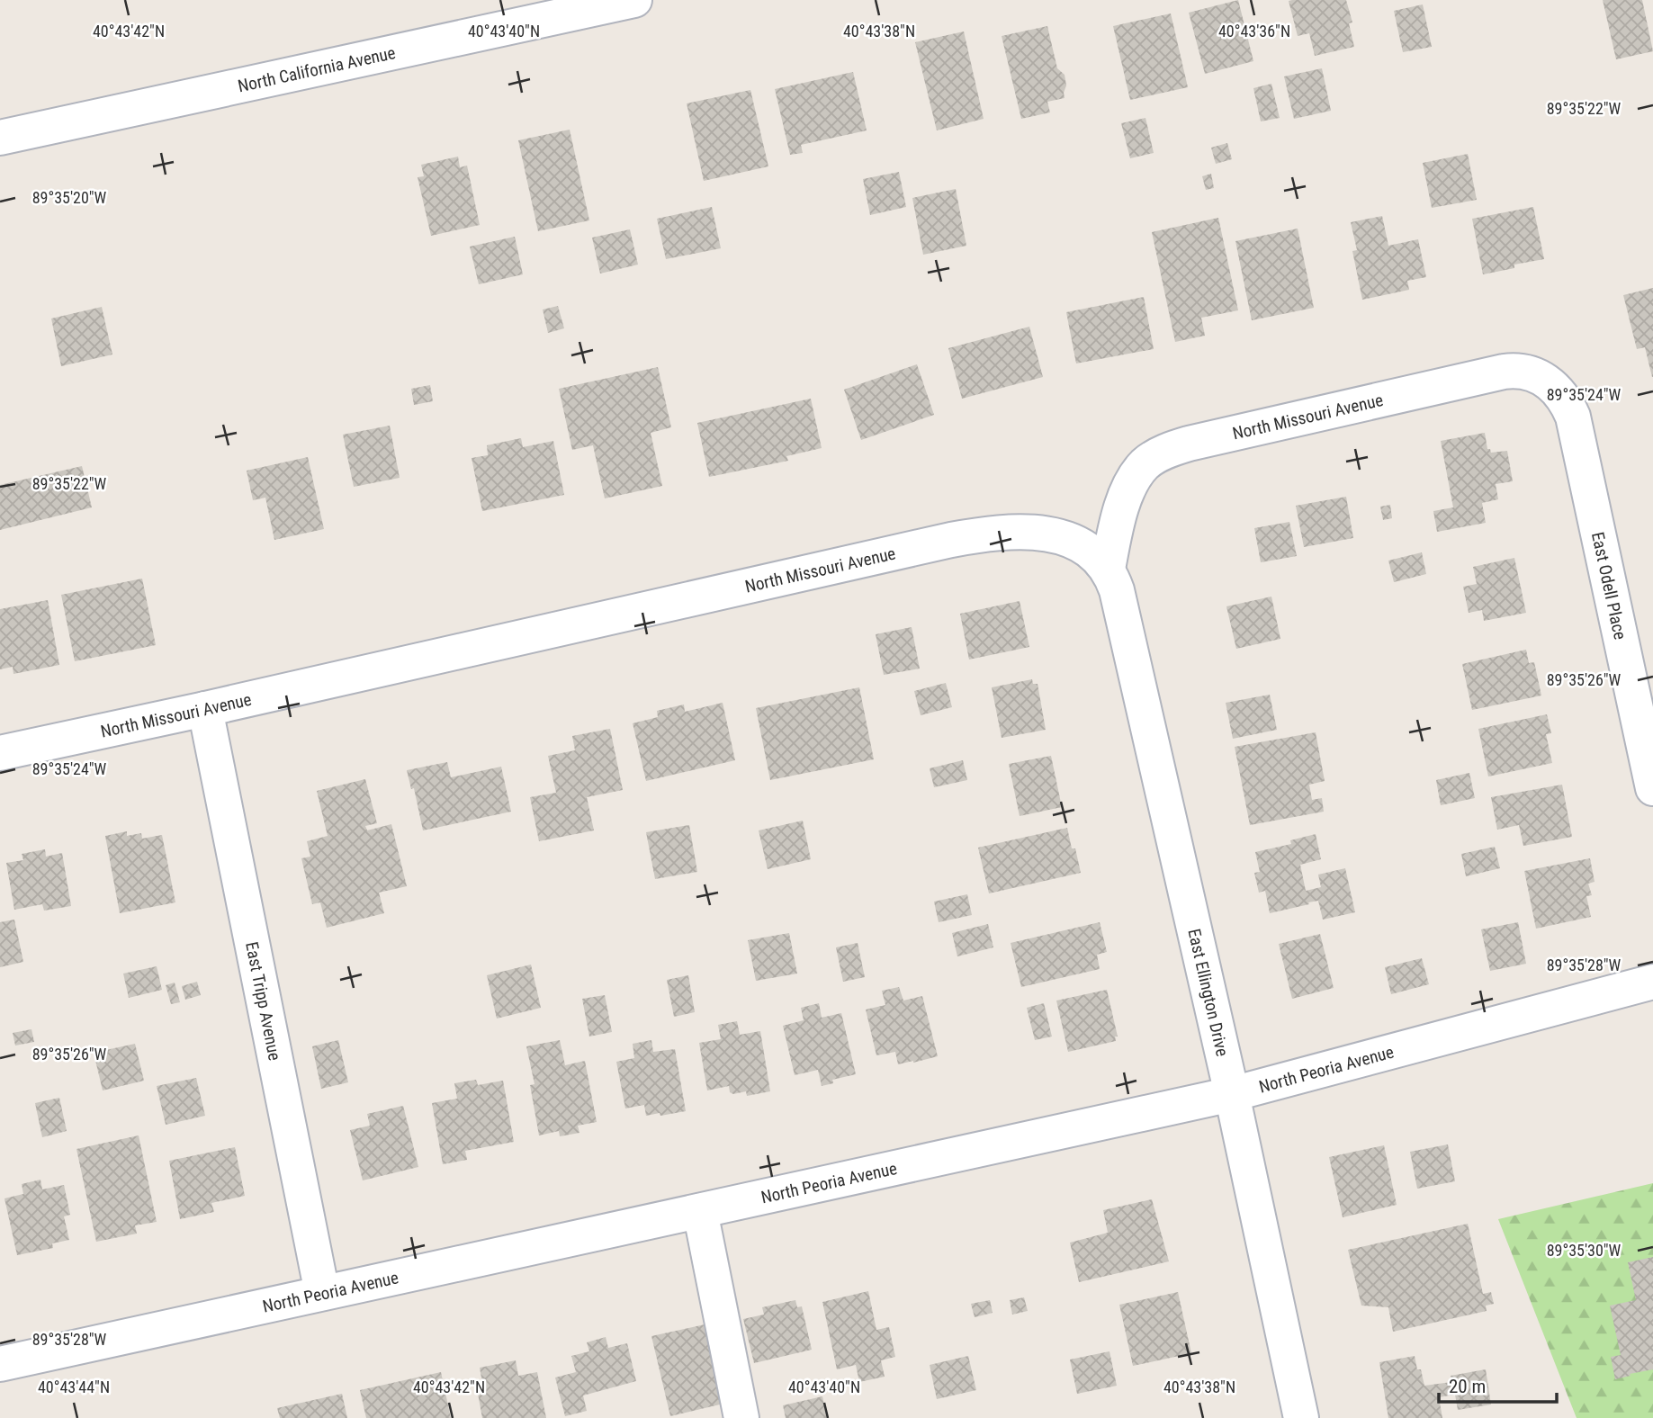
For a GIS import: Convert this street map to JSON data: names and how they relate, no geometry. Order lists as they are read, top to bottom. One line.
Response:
{"streets":{"street":["North California Avenue","North Missouri Avenue","East Odell Place","East Ellington Drive","East Tripp Avenue","North Peoria Avenue"]},"crossings":[["North Missouri Avenue","East Odell Place"],["North Missouri Avenue","East Ellington Drive"],["North Missouri Avenue","East Tripp Avenue"],["East Ellington Drive","North Peoria Avenue"],["East Tripp Avenue","North Peoria Avenue"]],"scale_bar":"20 m","coordinates":["40°43'42\"N","40°43'40\"N","40°43'38\"N","40°43'36\"N","89°35'22\"W","89°35'20\"W","89°35'24\"W","89°35'26\"W","89°35'28\"W","89°35'30\"W","40°43'44\"N"]}
